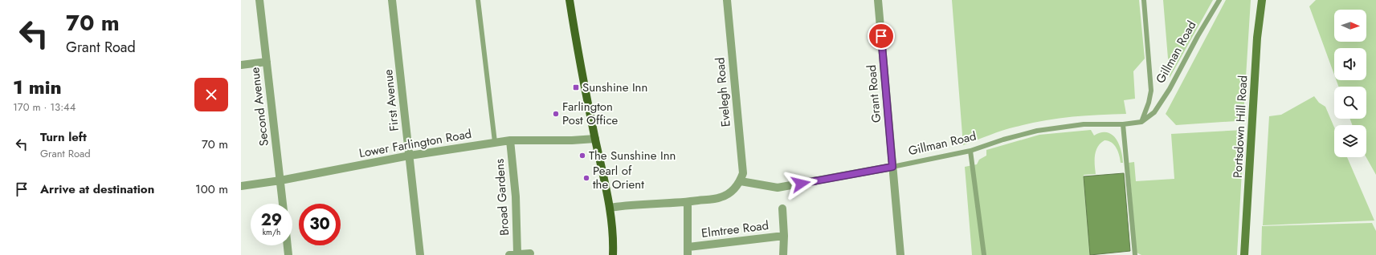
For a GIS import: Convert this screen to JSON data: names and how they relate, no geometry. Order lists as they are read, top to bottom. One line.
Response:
{"streets":{"main road":["Portsdown Hill Road"],"street":["Gillman Road","Evelegh Road","Grant Road","First Avenue","Second Avenue","Lower Farlington Road","Broad Gardens","Elmtree Road"]},"crossings":[["Gillman Road","Evelegh Road"],["Gillman Road","Grant Road"],["First Avenue","Lower Farlington Road"],["Second Avenue","Lower Farlington Road"],["Lower Farlington Road","Broad Gardens"]],"places":{"transit":["Sunshine Inn"],"other":["Farlington Post Office","The Sunshine Inn","Pearl of the Orient"]},"north":"right","page":{"turn":["70 m","Grant Road"],"heading":["1 min","170 m · 13:44"],"list":[{"name":"Turn left","note":"Grant Road","value":"70 m"},{"name":"Arrive at destination","value":"100 m"}],"speed":"29 km/h","limit":"30"}}
